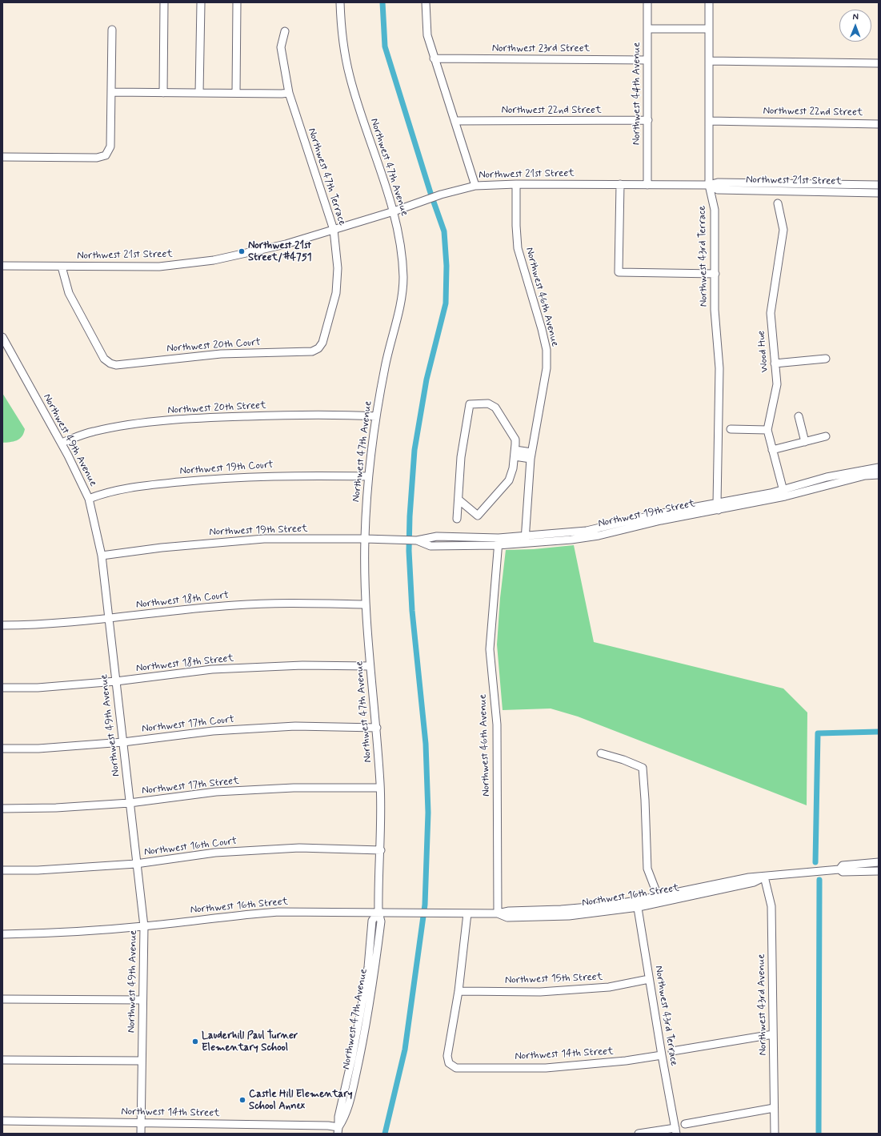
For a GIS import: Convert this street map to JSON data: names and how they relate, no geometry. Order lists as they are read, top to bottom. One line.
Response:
{"streets":{"street":["Northwest 23rd Street","Northwest 44th Avenue","Northwest 22nd Street","Northwest 47th Avenue","Northwest 21st Street","Northwest 47th Terrace","Northwest 43rd Terrace","Northwest 46th Avenue","Northwest 20th Court","Wood Hue","Northwest 20th Street","Northwest 49th Avenue","Northwest 19th Court","Northwest 19th Street","Northwest 18th Court","Northwest 18th Street","Northwest 17th Court","Northwest 17th Street","Northwest 16th Court","Northwest 16th Street","Northwest 15th Street","Northwest 43rd Avenue","Northwest 14th Street"]},"crossings":[["Northwest 23rd Street","Northwest 44th Avenue"],["Northwest 44th Avenue","Northwest 22nd Street"],["Northwest 44th Avenue","Northwest 21st Street"],["Northwest 22nd Street","Northwest 43rd Terrace"],["Northwest 47th Avenue","Northwest 21st Street"],["Northwest 47th Avenue","Northwest 20th Street"],["Northwest 47th Avenue","Northwest 19th Court"],["Northwest 47th Avenue","Northwest 19th Street"],["Northwest 47th Avenue","Northwest 18th Court"],["Northwest 47th Avenue","Northwest 18th Street"],["Northwest 47th Avenue","Northwest 17th Court"],["Northwest 47th Avenue","Northwest 17th Street"],["Northwest 47th Avenue","Northwest 16th Court"],["Northwest 47th Avenue","Northwest 16th Street"],["Northwest 47th Avenue","Northwest 14th Street"],["Northwest 21st Street","Northwest 47th Terrace"],["Northwest 21st Street","Northwest 43rd Terrace"],["Northwest 21st Street","Northwest 46th Avenue"],["Northwest 21st Street","Northwest 20th Court"],["Northwest 47th Terrace","Northwest 20th Court"],["Northwest 43rd Terrace","Northwest 19th Street"],["Northwest 43rd Terrace","Northwest 16th Street"],["Northwest 43rd Terrace","Northwest 15th Street"],["Northwest 43rd Terrace","Northwest 14th Street"],["Northwest 46th Avenue","Northwest 19th Street"],["Northwest 46th Avenue","Northwest 16th Street"],["Wood Hue","Northwest 19th Street"],["Northwest 20th Street","Northwest 49th Avenue"],["Northwest 49th Avenue","Northwest 19th Court"],["Northwest 49th Avenue","Northwest 19th Street"],["Northwest 49th Avenue","Northwest 18th Court"],["Northwest 49th Avenue","Northwest 18th Street"],["Northwest 49th Avenue","Northwest 17th Court"],["Northwest 49th Avenue","Northwest 17th Street"],["Northwest 49th Avenue","Northwest 16th Court"],["Northwest 49th Avenue","Northwest 16th Street"],["Northwest 49th Avenue","Northwest 14th Street"],["Northwest 16th Street","Northwest 43rd Avenue"],["Northwest 15th Street","Northwest 14th Street"]],"places":["Northwest 21st Street/#4751","Lauderhill Paul Turner Elementary School","Castle Hill Elementary School Annex"],"north":"top"}
